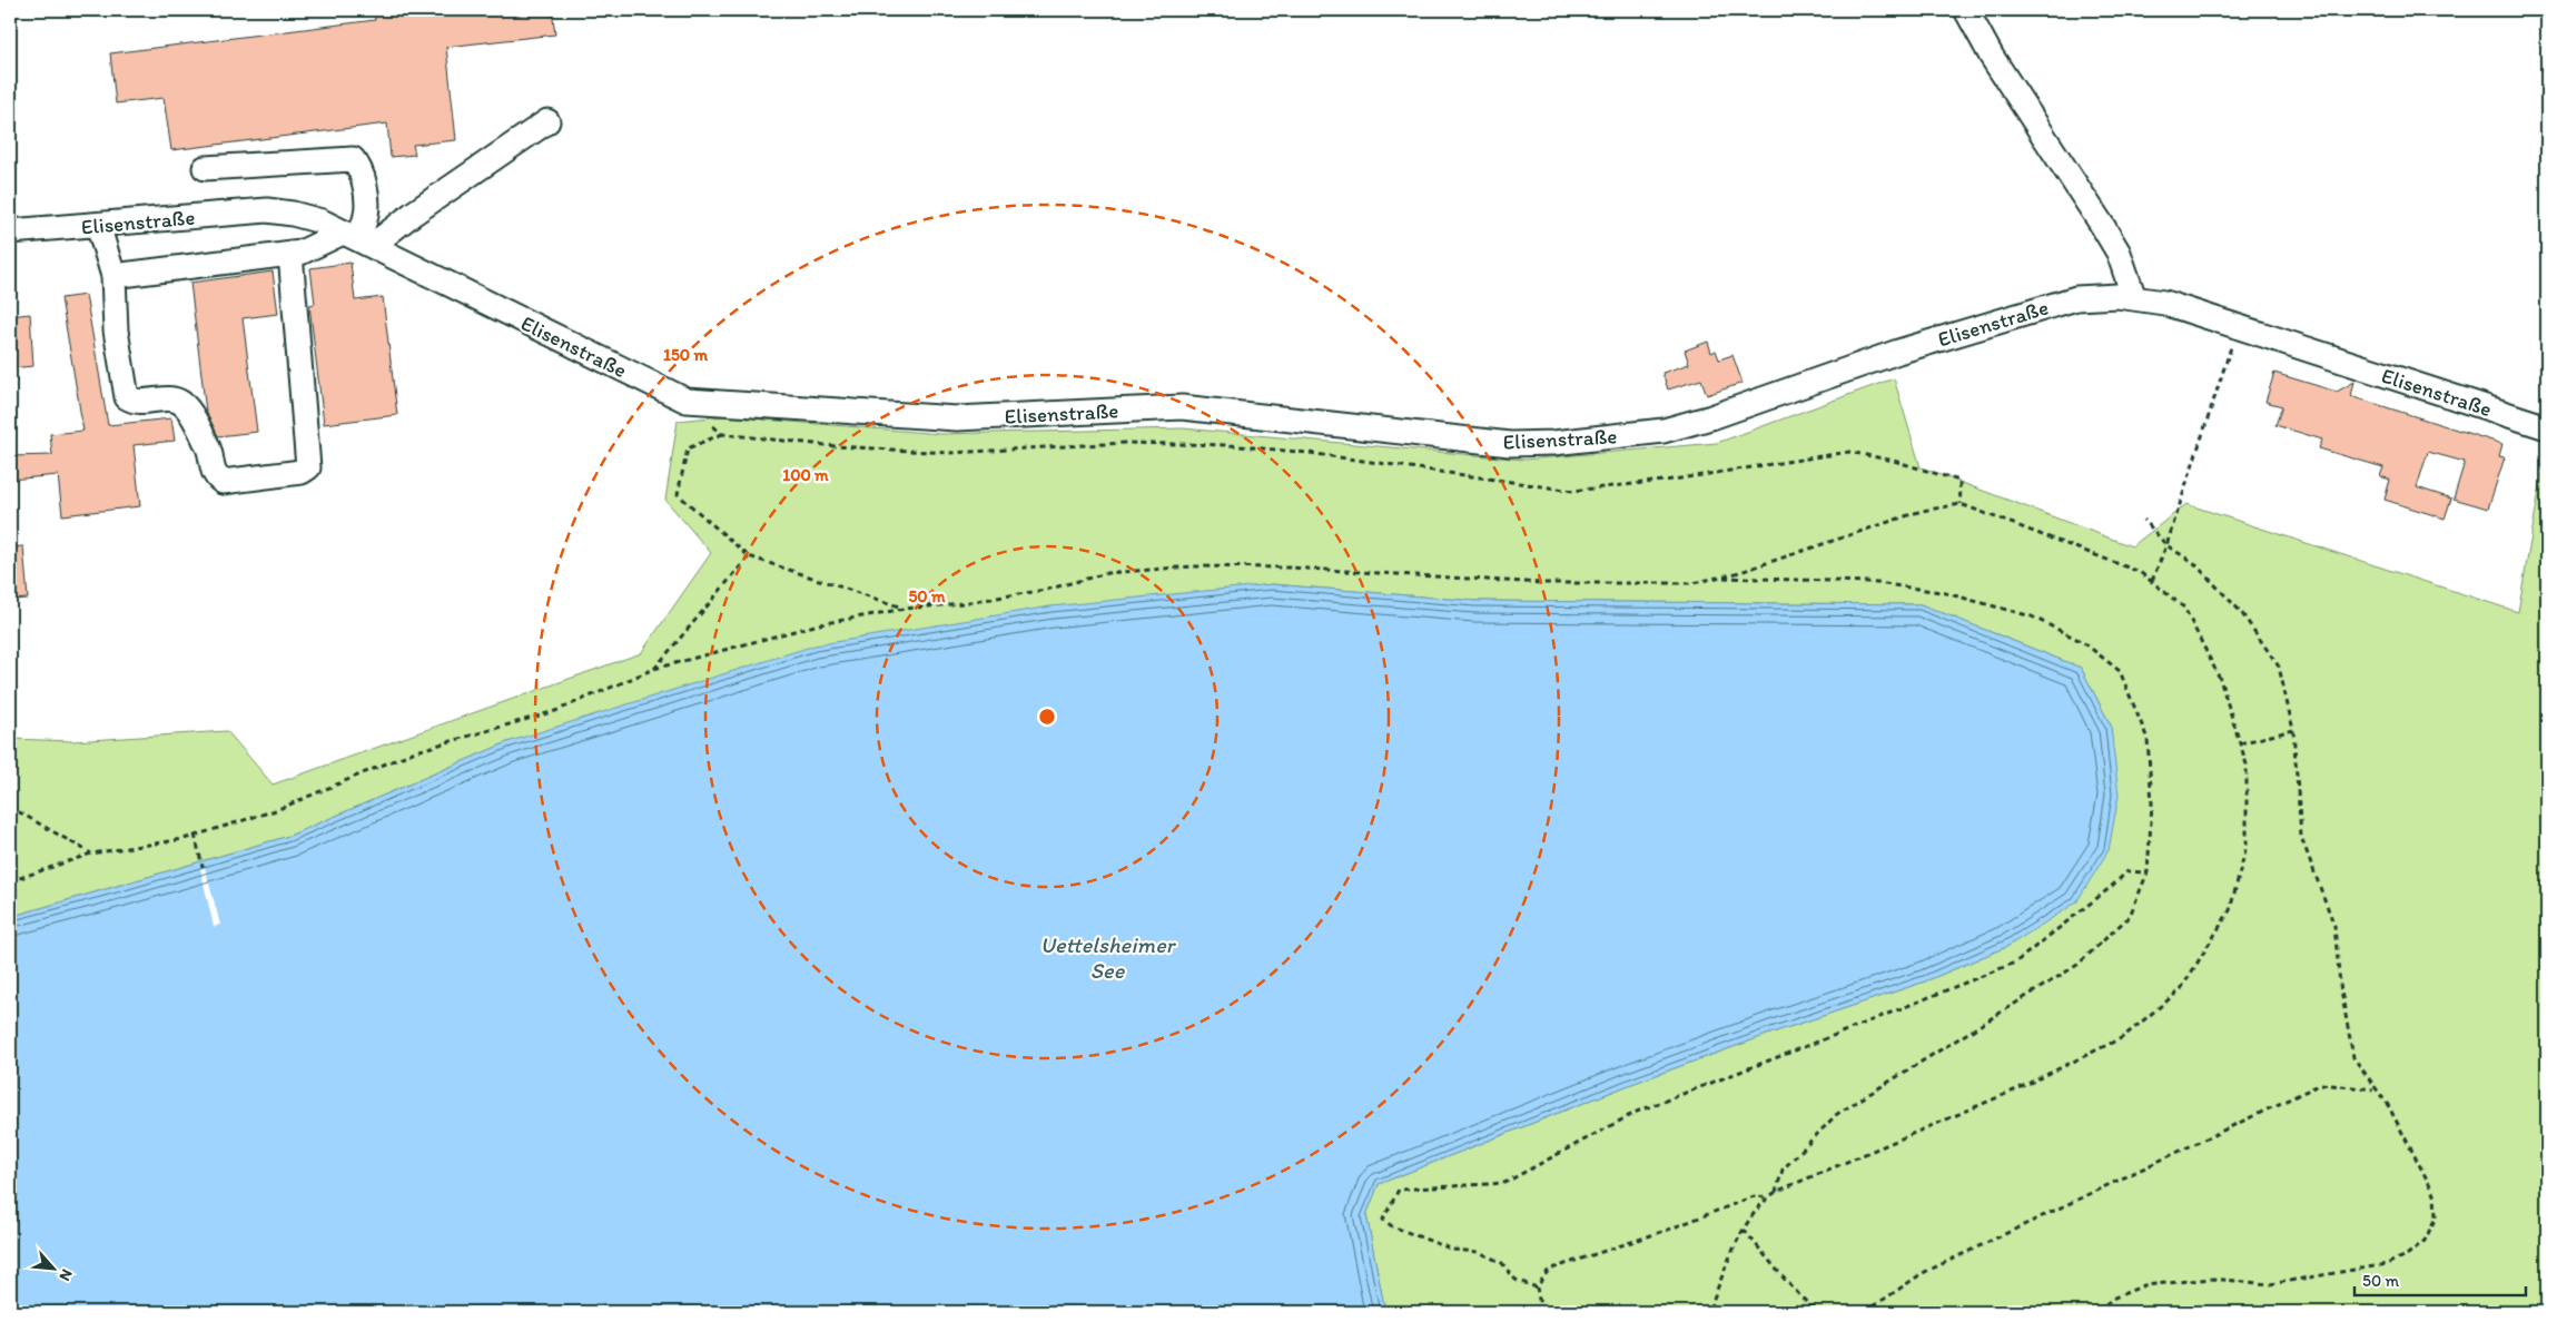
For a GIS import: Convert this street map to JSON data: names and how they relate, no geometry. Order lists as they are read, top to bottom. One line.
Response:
{"streets":{"street":["Elisenstraße"]},"water":["Uettelsheimer See"],"scale_bar":"50 m","north":"bottom right","rings":["150 m","100 m","50 m"]}
